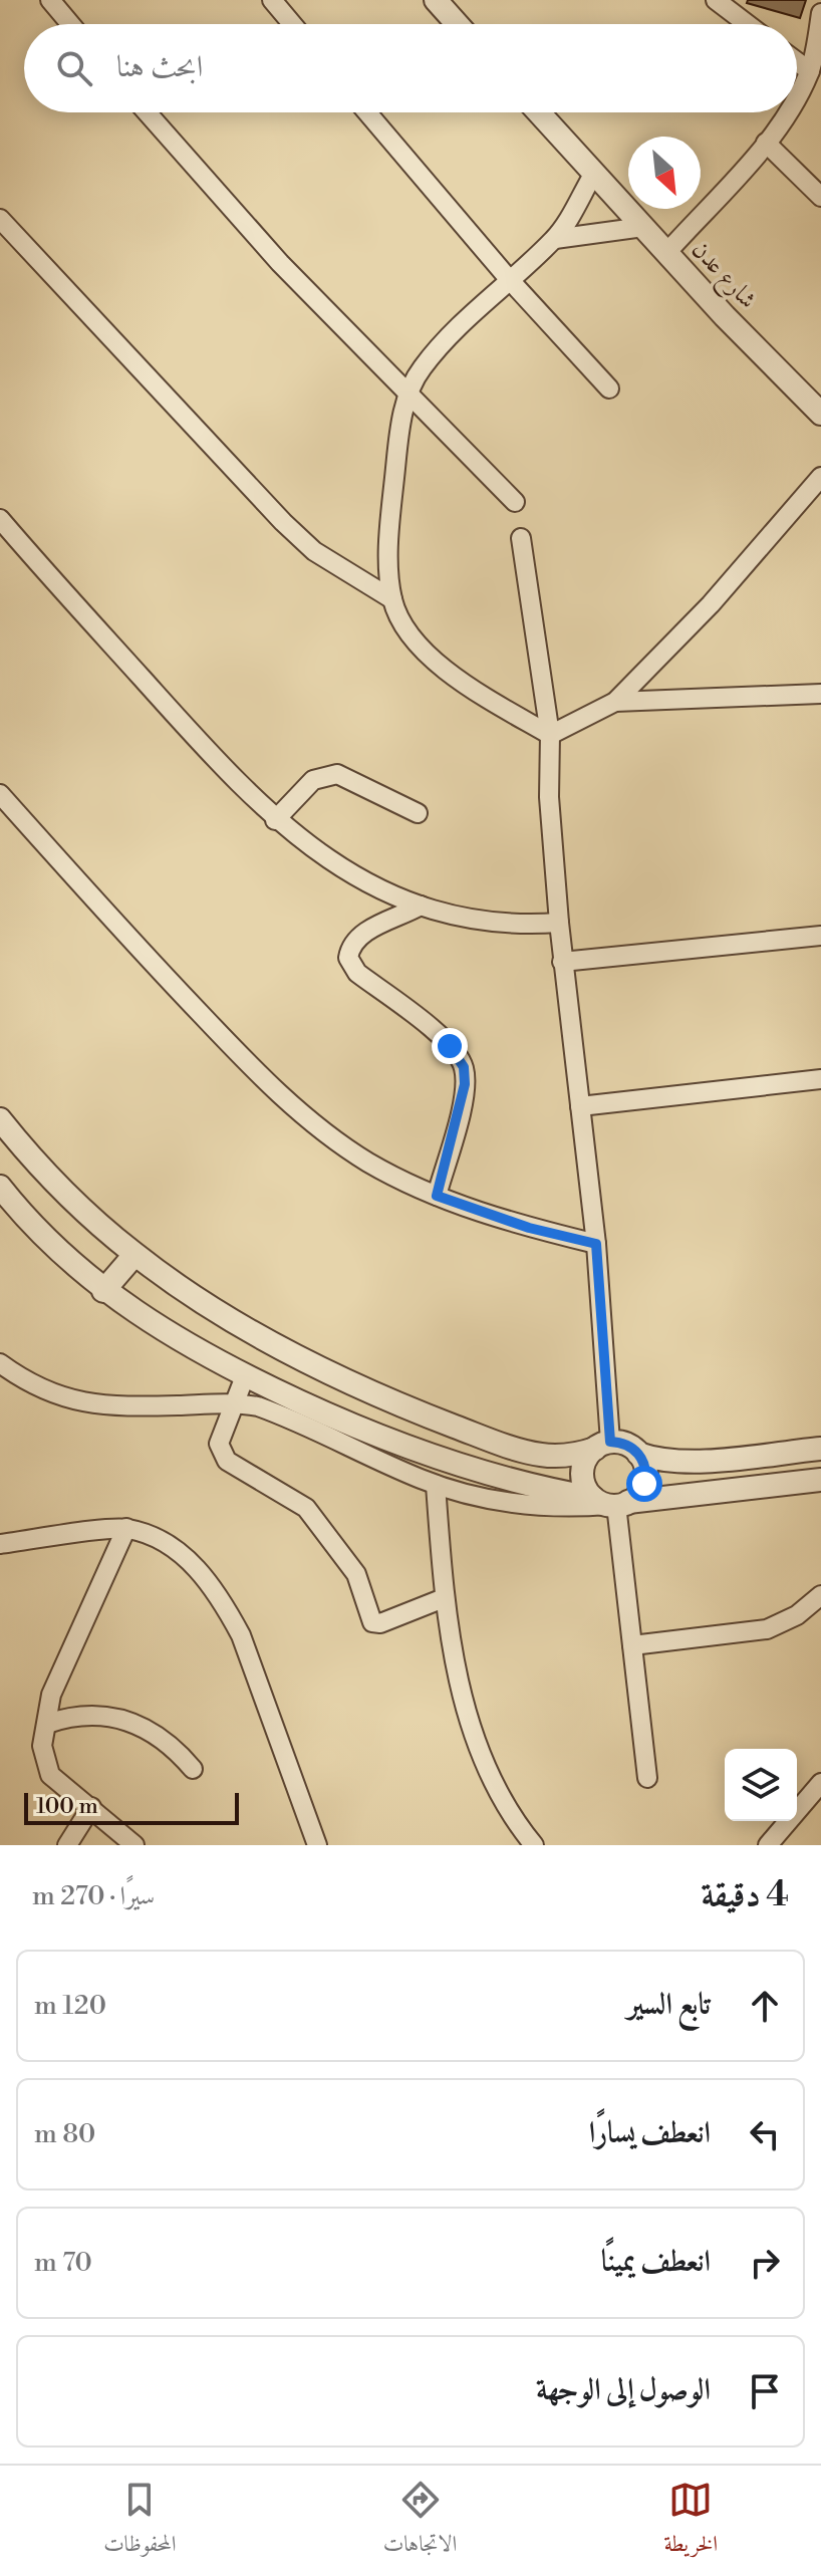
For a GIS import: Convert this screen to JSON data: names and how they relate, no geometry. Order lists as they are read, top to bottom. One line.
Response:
{"streets":{"street":["شارع عدن"]},"scale_bar":"100 m","north":"bottom right","page":{"search":"ابحث هنا","scale":"100 m","heading":["4 دقيقة","سيرًا · 270 m"],"list":[["تابع السير","120 m"],["انعطف يسارًا","80 m"],["انعطف يمينًا","70 m"],"الوصول إلى الوجهة"],"nav":["الخريطة","الاتجاهات","المحفوظات"]}}
